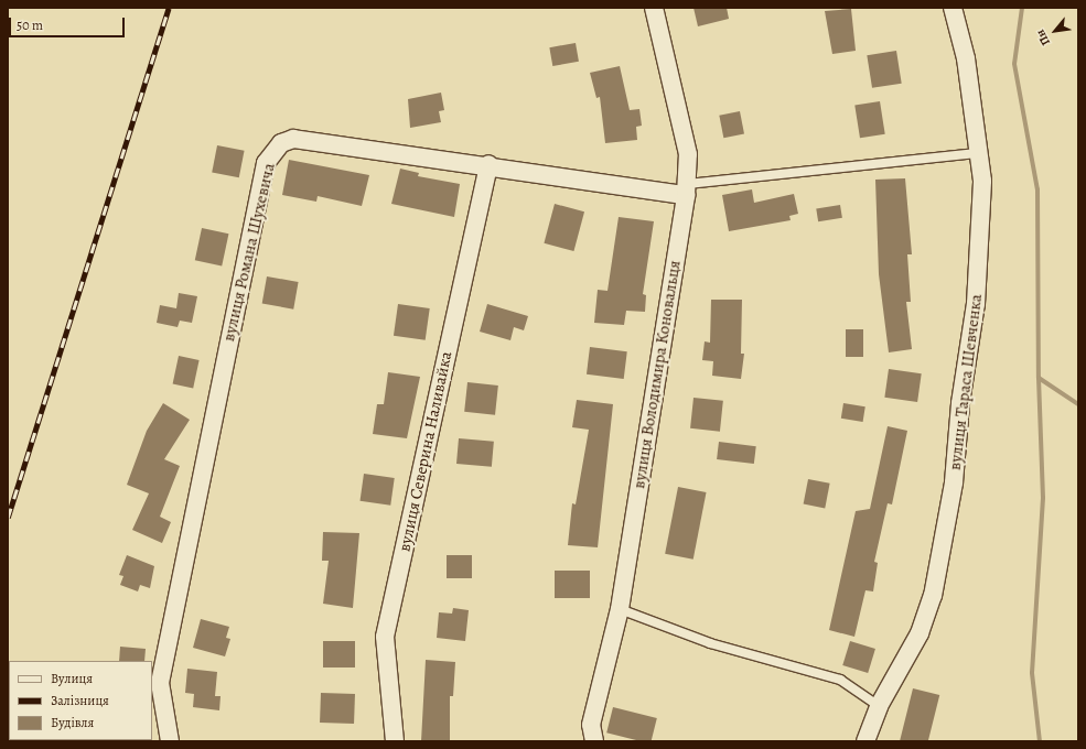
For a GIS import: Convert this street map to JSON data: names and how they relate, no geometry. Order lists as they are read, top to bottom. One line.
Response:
{"streets":{"street":["вулиця Романа Шухевича","вулиця Володимира Коновальця","вулиця Тараса Шевченка","вулиця Северина Наливайка"]},"crossings":[["вулиця Романа Шухевича","вулиця Володимира Коновальця"],["вулиця Романа Шухевича","вулиця Северина Наливайка"]],"legend":["Вулиця","Залізниця","Будівля"],"scale_bar":"50 m","north":"bottom left"}
